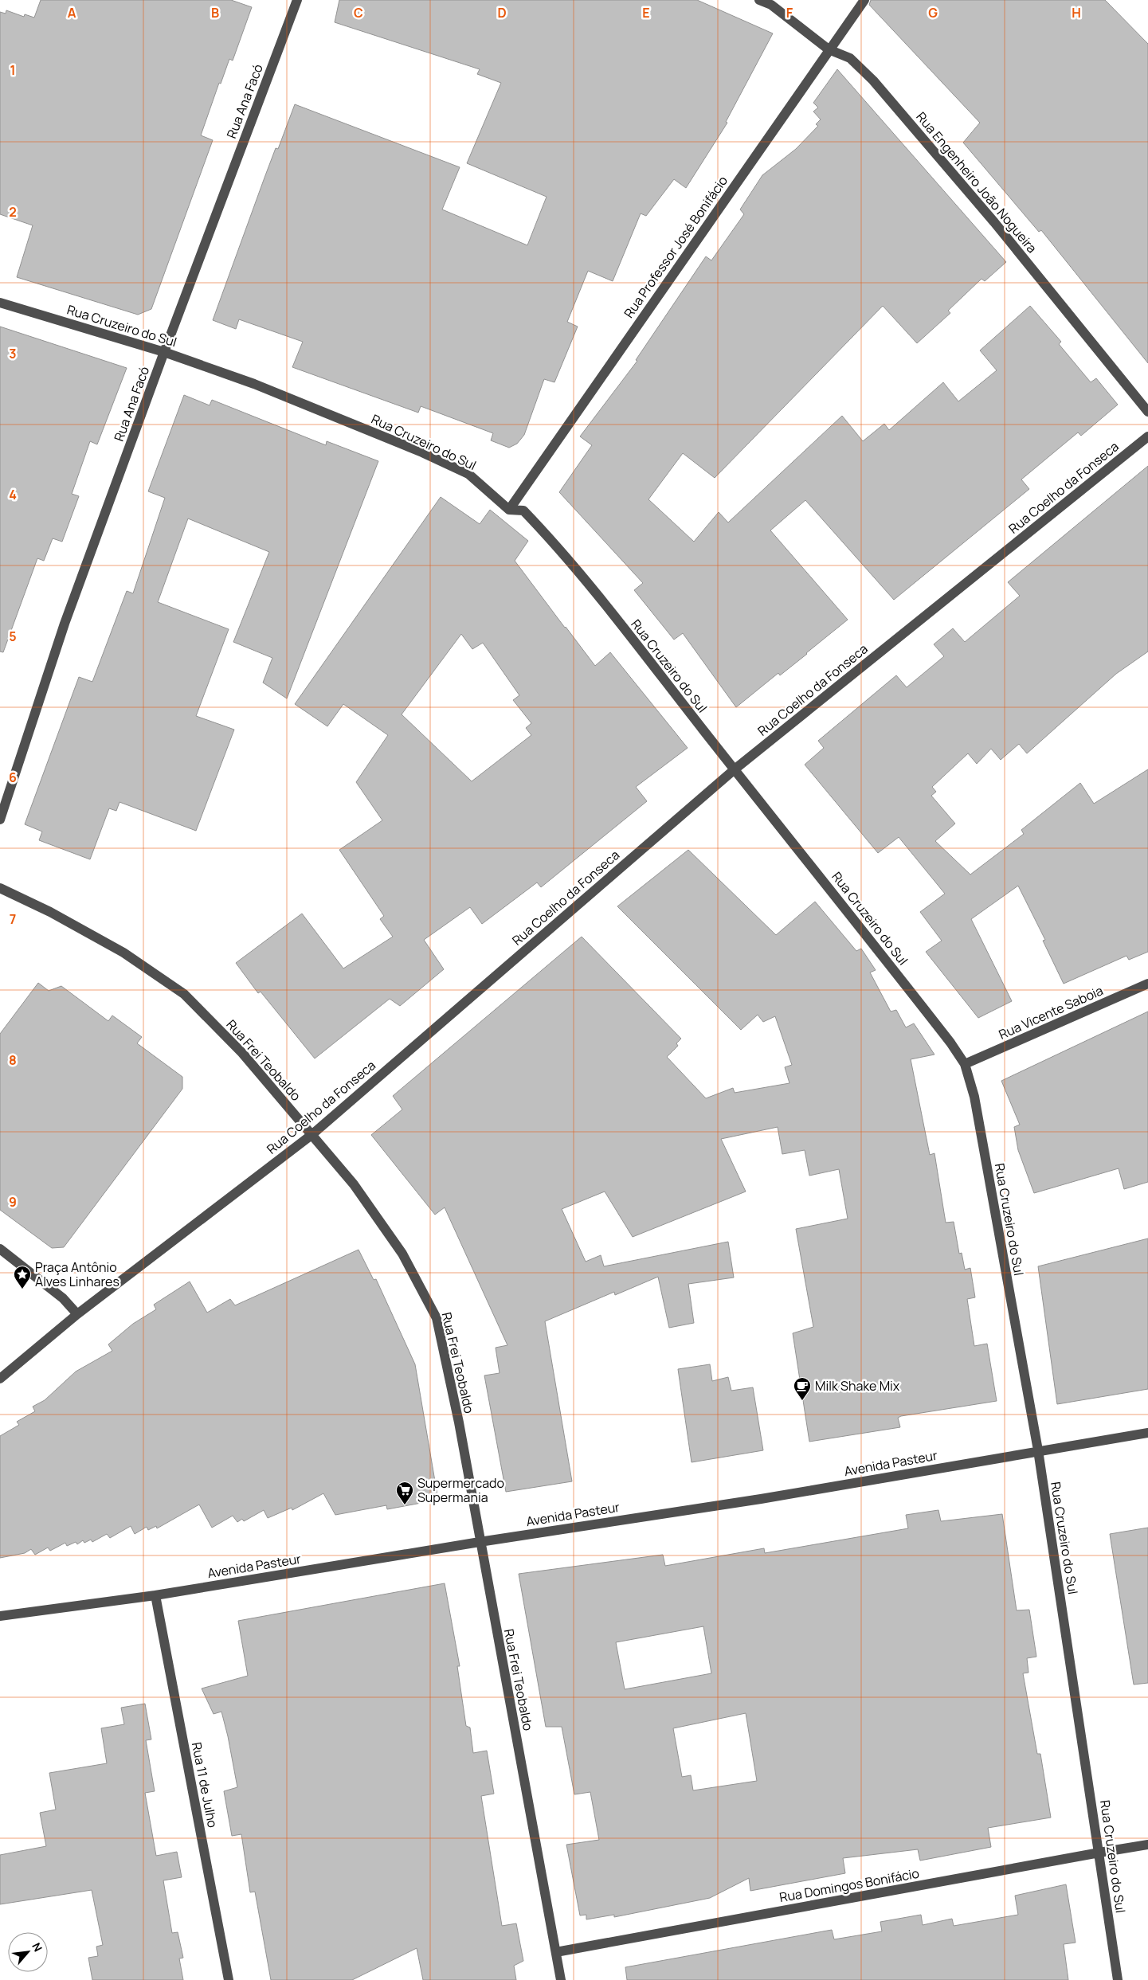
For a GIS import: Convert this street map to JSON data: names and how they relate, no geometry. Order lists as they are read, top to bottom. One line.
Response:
{"streets":{"street":["Rua Ana Facó","Rua Engenheiro João Nogueira","Rua Professor José Bonifácio","Rua Cruzeiro do Sul","Rua Coelho da Fonseca","Rua Vicente Saboia","Rua Frei Teobaldo","Avenida Pasteur","Rua 11 de Julho","Rua Domingos Bonifácio"]},"crossings":[["Rua Ana Facó","Rua Cruzeiro do Sul"],["Rua Engenheiro João Nogueira","Rua Professor José Bonifácio"],["Rua Professor José Bonifácio","Rua Cruzeiro do Sul"],["Rua Cruzeiro do Sul","Rua Coelho da Fonseca"],["Rua Cruzeiro do Sul","Rua Vicente Saboia"],["Rua Cruzeiro do Sul","Avenida Pasteur"],["Rua Cruzeiro do Sul","Rua Domingos Bonifácio"],["Rua Coelho da Fonseca","Rua Frei Teobaldo"],["Rua Frei Teobaldo","Avenida Pasteur"],["Rua Frei Teobaldo","Rua Domingos Bonifácio"],["Avenida Pasteur","Rua 11 de Julho"]],"places":{"place":["Praça Antônio Alves Linhares"],"cafe":["Milk Shake Mix"],"supermarket":["Supermercado Supermania"]},"north":"top right","grid":{"columns":["A","B","C","D","E","F","G","H"],"rows":["1","2","3","4","5","6","7","8","9"]}}
